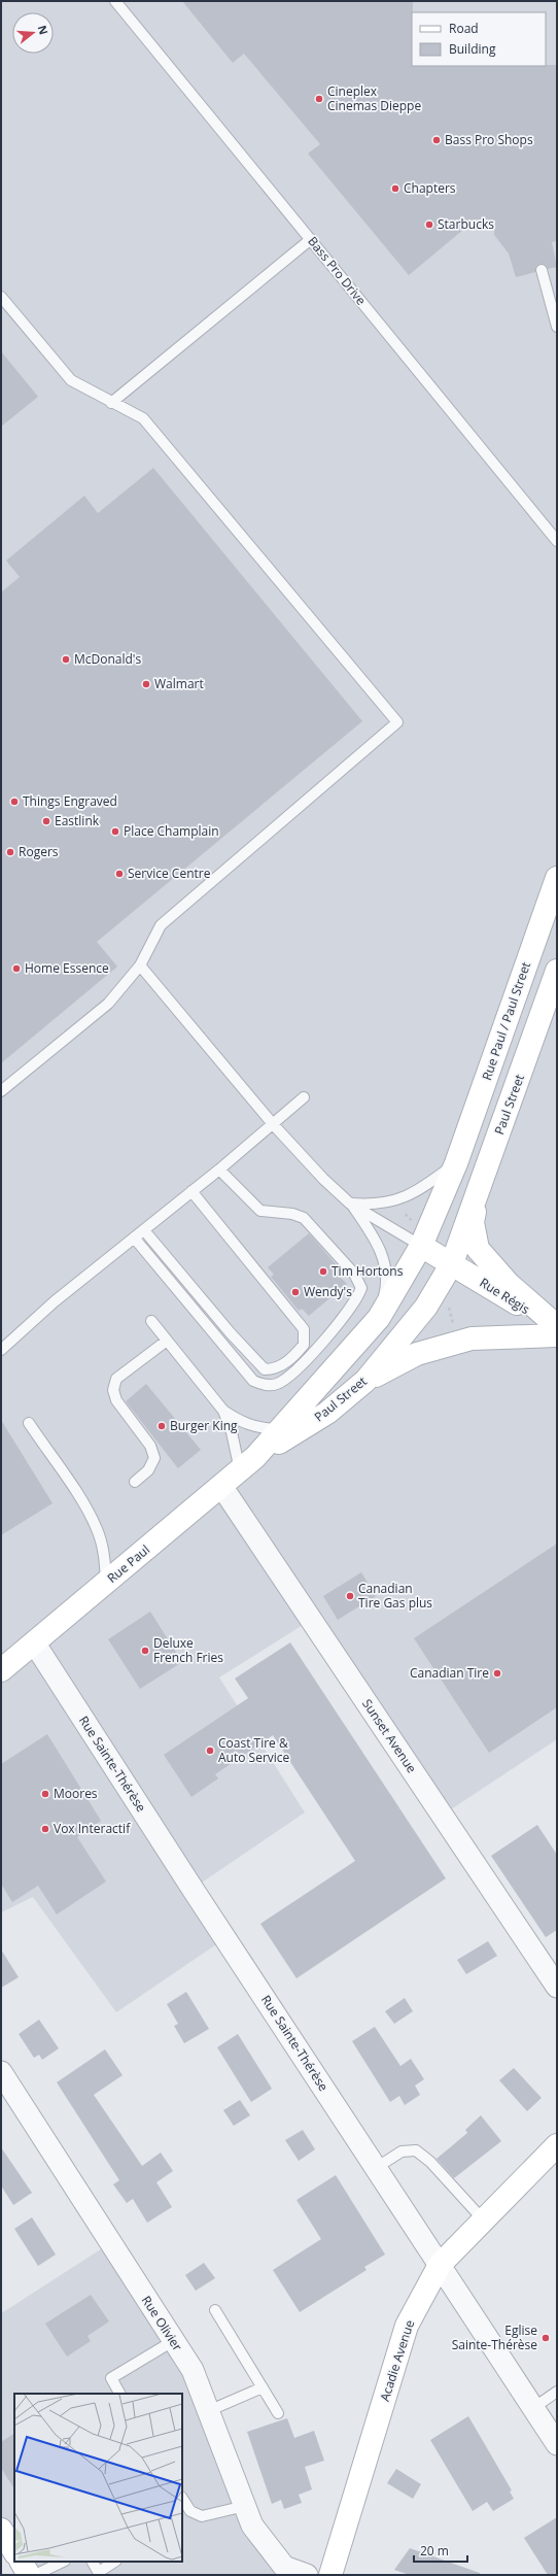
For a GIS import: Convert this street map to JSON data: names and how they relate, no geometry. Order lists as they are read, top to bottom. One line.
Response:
{"streets":{"main road":["Rue Paul / Paul Street","Paul Street","Rue Régis","Rue Paul","Acadie Avenue"],"street":["Sunset Avenue","Rue Sainte-Thérèse","Rue Olivier"],"lane":["Bass Pro Drive"]},"crossings":[["Rue Paul / Paul Street","Paul Street"],["Paul Street","Rue Régis"],["Paul Street","Rue Paul"],["Rue Paul","Sunset Avenue"],["Rue Paul","Rue Sainte-Thérèse"],["Rue Sainte-Thérèse","Acadie Avenue"]],"places":["Cineplex Cinemas Dieppe","Bass Pro Shops","Chapters","Starbucks","McDonald's","Walmart","Things Engraved","Eastlink","Place Champlain","Rogers","Service Centre","Home Essence","Tim Hortons","Wendy's","Burger King","Canadian Tire Gas plus","Deluxe French Fries","Canadian Tire","Coast Tire & Auto Service","Moores","Vox Interactif","Eglise Sainte-Thérèse"],"legend":["Road","Building"],"scale_bar":"20 m","north":"right"}
